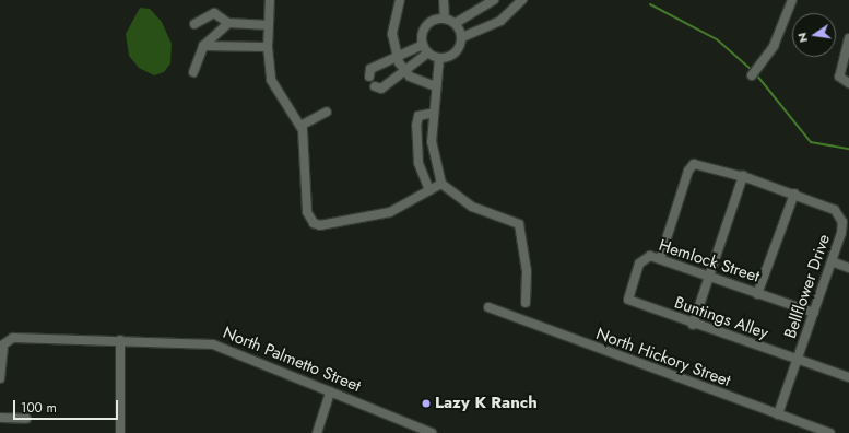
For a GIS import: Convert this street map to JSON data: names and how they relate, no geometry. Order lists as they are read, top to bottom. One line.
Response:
{"streets":{"street":["Hemlock Street","Bellflower Drive","Buntings Alley","North Hickory Street","North Palmetto Street"]},"crossings":[["Hemlock Street","Bellflower Drive"],["Hemlock Street","Buntings Alley"],["Bellflower Drive","Buntings Alley"],["Bellflower Drive","North Hickory Street"]],"places":["Lazy K Ranch"],"scale_bar":"100 m","north":"left"}
